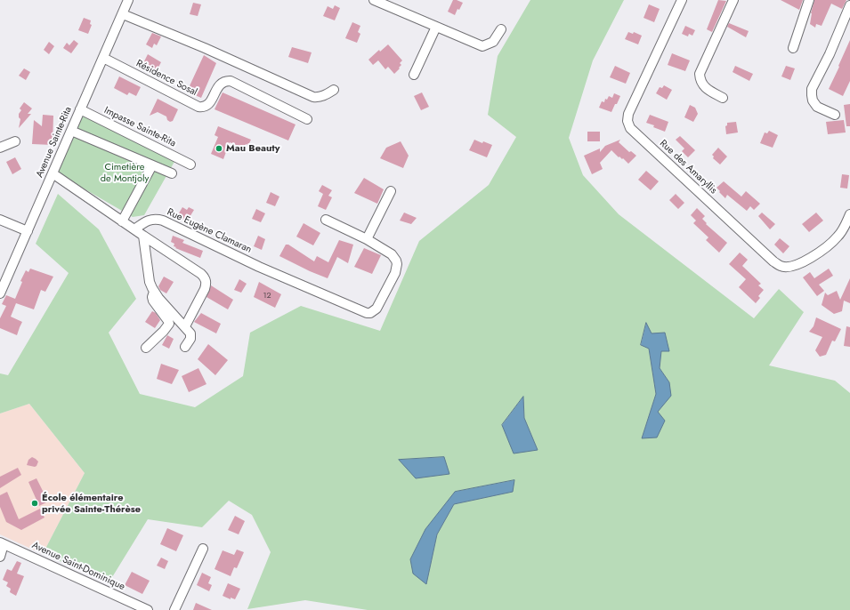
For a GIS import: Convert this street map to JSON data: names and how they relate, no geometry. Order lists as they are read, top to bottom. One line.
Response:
{"streets":{"street":["Résidence Sosal","Impasse Sainte-Rita","Avenue Sainte-Rita","Rue des Amaryllis","Rue Eugène Clamaran","Avenue Saint-Dominique"]},"crossings":[["Résidence Sosal","Avenue Sainte-Rita"],["Impasse Sainte-Rita","Avenue Sainte-Rita"]],"parks":["Cimetière de Montjoly"],"places":["Mau Beauty","École élémentaire privée Sainte-Thérèse"],"house_numbers":["12"]}
